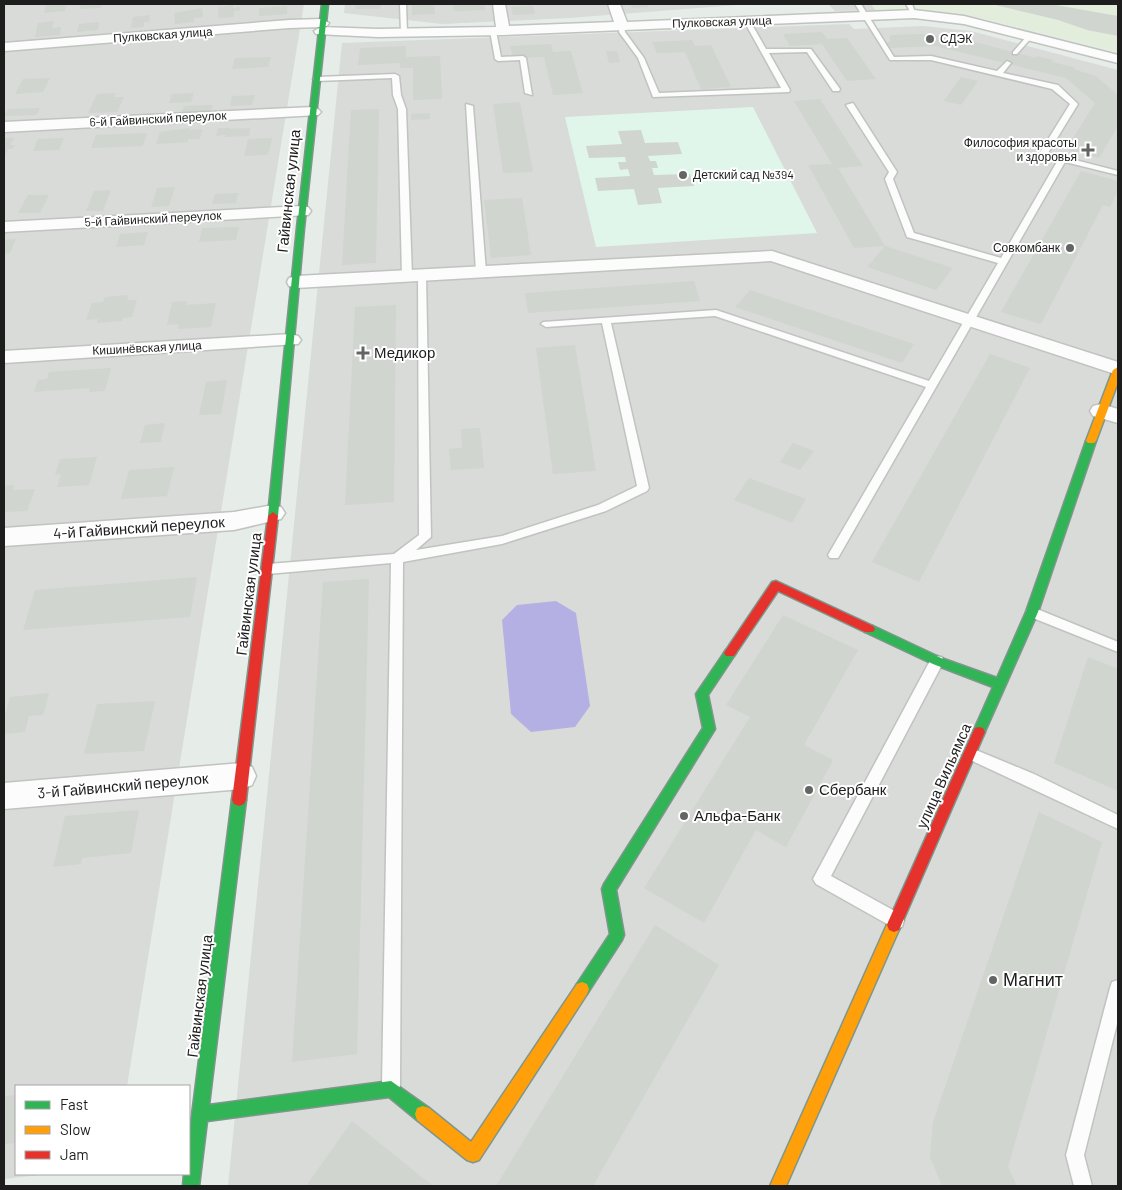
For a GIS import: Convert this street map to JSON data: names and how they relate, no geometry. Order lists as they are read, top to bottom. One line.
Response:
{"streets":{"street":["Пулковская улица","6-й Гайвинский переулок","Гайвинская улица","5-й Гайвинский переулок","Кишинёвская улица","4-й Гайвинский переулок","улица Вильямса","3-й Гайвинский переулок"]},"crossings":[["Пулковская улица","Гайвинская улица"],["6-й Гайвинский переулок","Гайвинская улица"],["Гайвинская улица","5-й Гайвинский переулок"],["Гайвинская улица","Кишинёвская улица"],["Гайвинская улица","4-й Гайвинский переулок"],["Гайвинская улица","3-й Гайвинский переулок"]],"places":{"other":["СДЭК","Детский сад №394","Совкомбанк","Сбербанк","Альфа-Банк","Магнит"],"health":["Философия красоты и здоровья","Медикор"]},"legend":["Fast","Slow","Jam"]}
